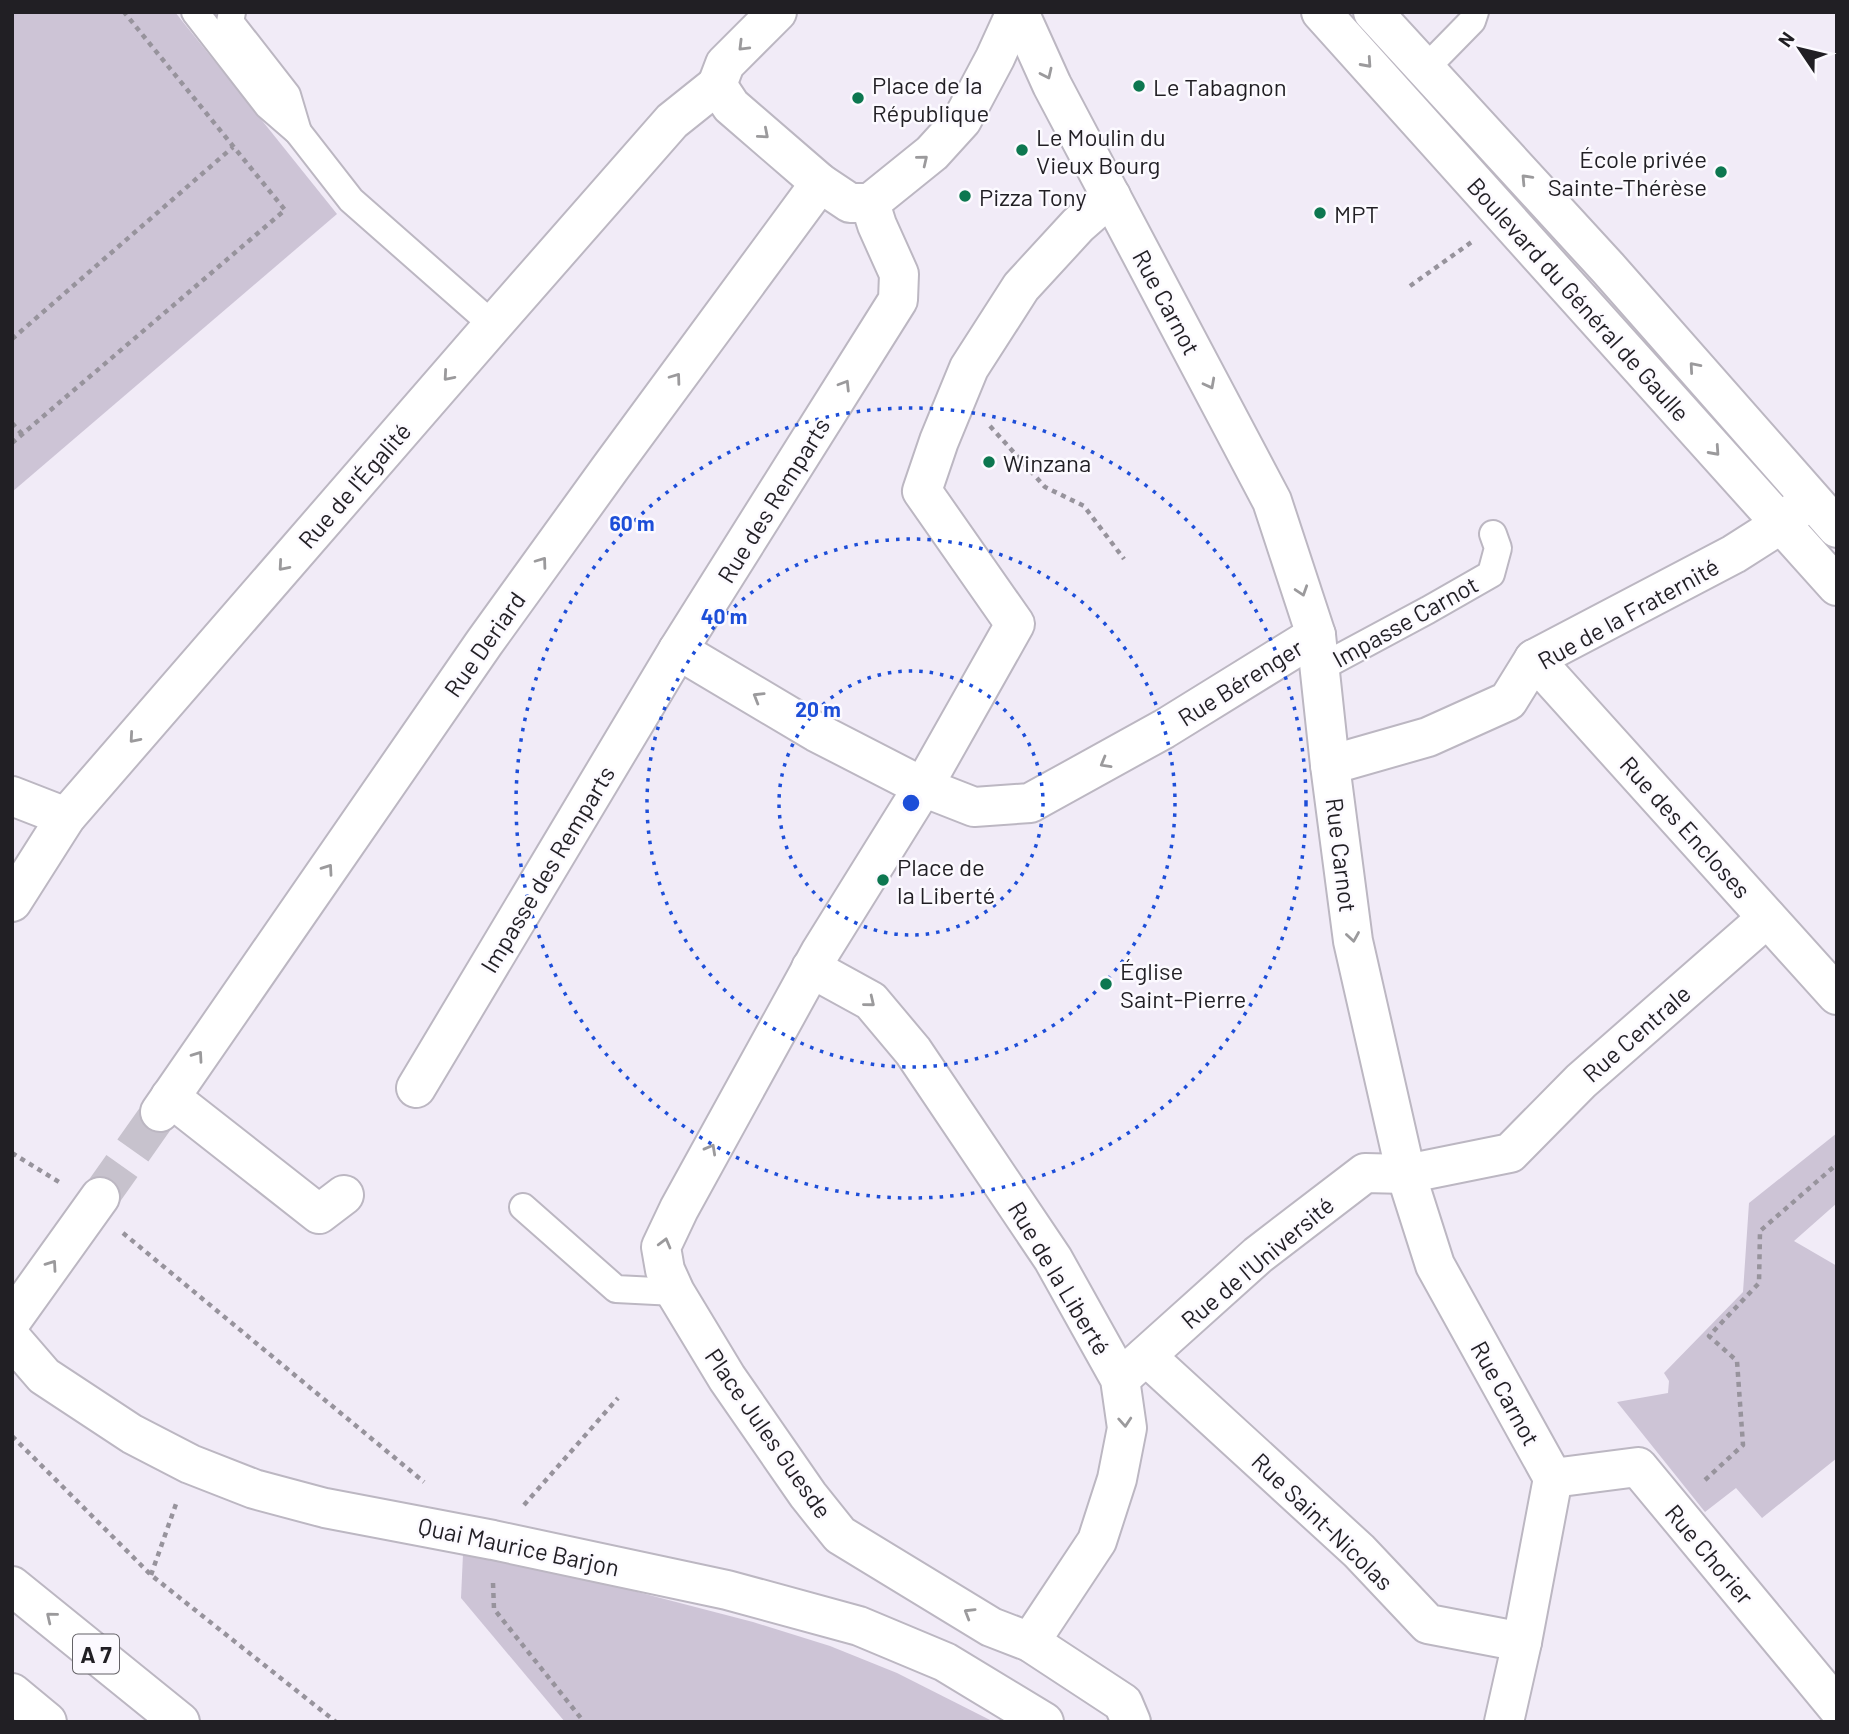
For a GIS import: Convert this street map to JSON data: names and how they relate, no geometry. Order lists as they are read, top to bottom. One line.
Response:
{"streets":{"main road":["Boulevard du Général de Gaulle","Rue Carnot","Rue de l'Égalité","Rue des Remparts","Rue de la Fraternité","Rue Deriard","Rue Bérenger","Rue des Encloses","Impasse des Remparts","Rue Centrale","Rue de l'Université","Rue de la Liberté","Place Jules Guesde","Rue Saint-Nicolas","Quai Maurice Barjon","Rue Chorier","A 7"],"lane":["Impasse Carnot"]},"crossings":[["Boulevard du Général de Gaulle","Rue de la Fraternité"],["Rue Carnot","Rue de la Fraternité"],["Rue Carnot","Impasse Carnot"],["Rue Carnot","Rue Bérenger"],["Rue Carnot","Rue de l'Université"],["Rue Carnot","Rue Chorier"],["Rue des Remparts","Impasse des Remparts"],["Rue de la Fraternité","Rue des Encloses"],["Impasse Carnot","Rue Bérenger"],["Rue des Encloses","Rue Centrale"],["Rue Centrale","Rue de l'Université"],["Rue de l'Université","Rue de la Liberté"],["Rue de l'Université","Rue Saint-Nicolas"],["Rue de la Liberté","Place Jules Guesde"],["Rue de la Liberté","Rue Saint-Nicolas"]],"one_way":["Rue Carnot","Rue de l'Égalité","Rue Deriard","Rue Bérenger","Rue de la Liberté","Place Jules Guesde"],"places":["Le Tabagnon","Place de la République","Le Moulin du Vieux Bourg","École privée Sainte-Thérèse","Pizza Tony","MPT","Winzana","Place de la Liberté","Église Saint-Pierre"],"north":"top left","rings":["60 m","40 m","20 m"]}
